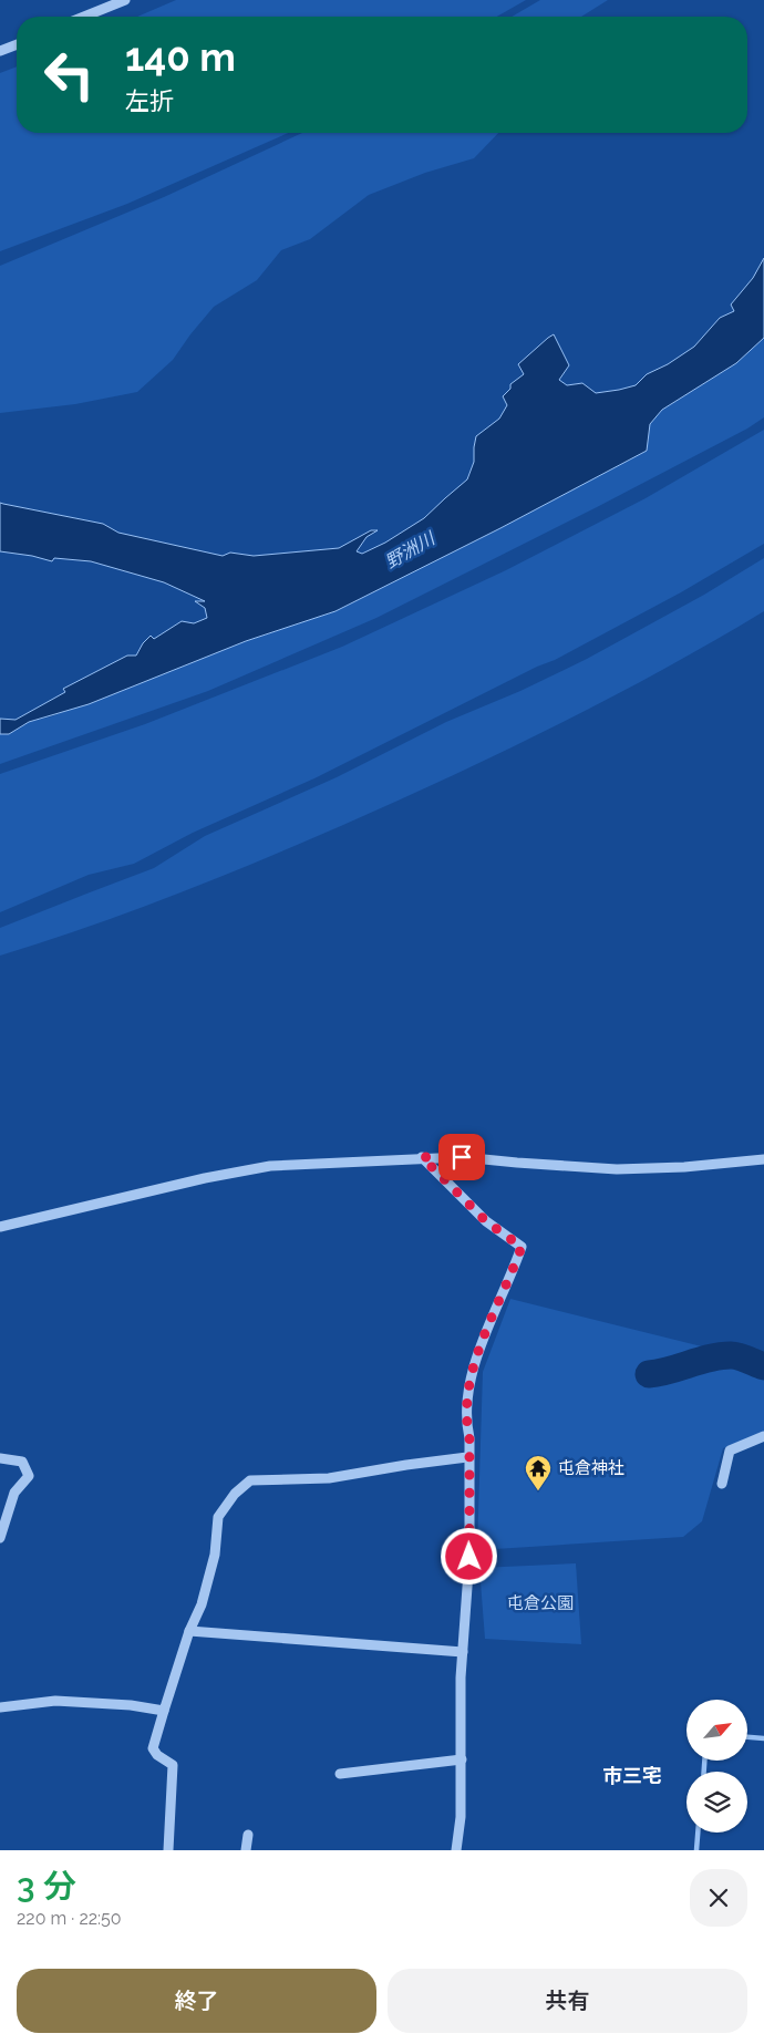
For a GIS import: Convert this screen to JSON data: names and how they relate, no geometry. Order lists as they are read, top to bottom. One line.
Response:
{"districts":["市三宅"],"water":["野洲川"],"parks":["屯倉公園"],"places":{"temple":["屯倉神社"]},"north":"top right","page":{"turn":["140 m","左折"],"heading":["3 分","220 m · 22:50"],"buttons":["終了","共有"]}}
